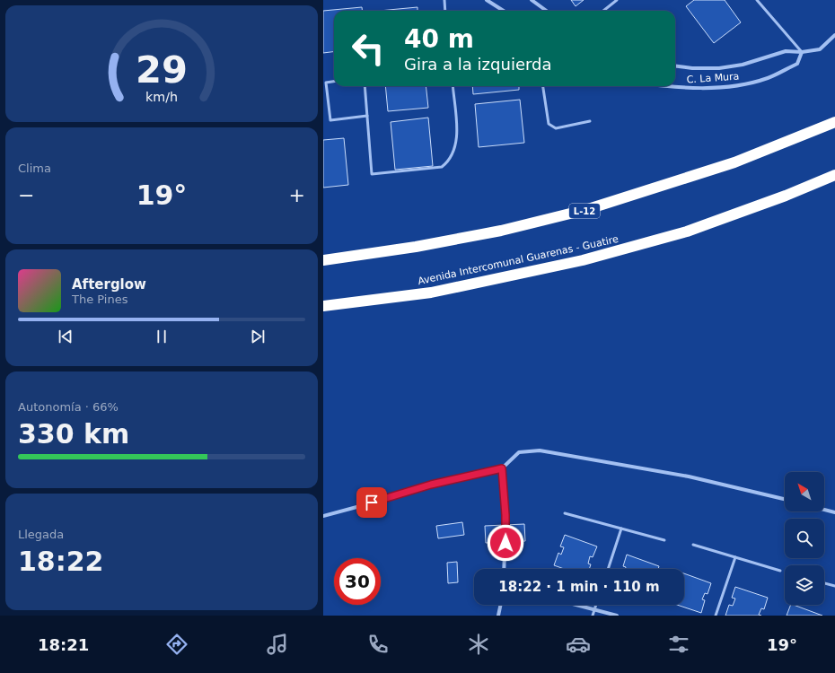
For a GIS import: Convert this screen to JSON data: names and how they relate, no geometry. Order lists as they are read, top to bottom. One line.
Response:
{"streets":{"highway":["L-12","Avenida Intercomunal Guarenas - Guatire"],"street":["C. La Mura"]},"north":"top left","page":{"turn":["40 m","Gira a la izquierda"],"tile":["Clima",["Autonomía · 66%","330 km"],["Llegada","18:22"]],"heat":["−","19°","+"],"song":["Afterglow","The Pines"],"limit":"30","trip":"18:22 · 1 min · 110 m","tabs":["18:21","19°"],"gauge":["29","km/h"]}}
